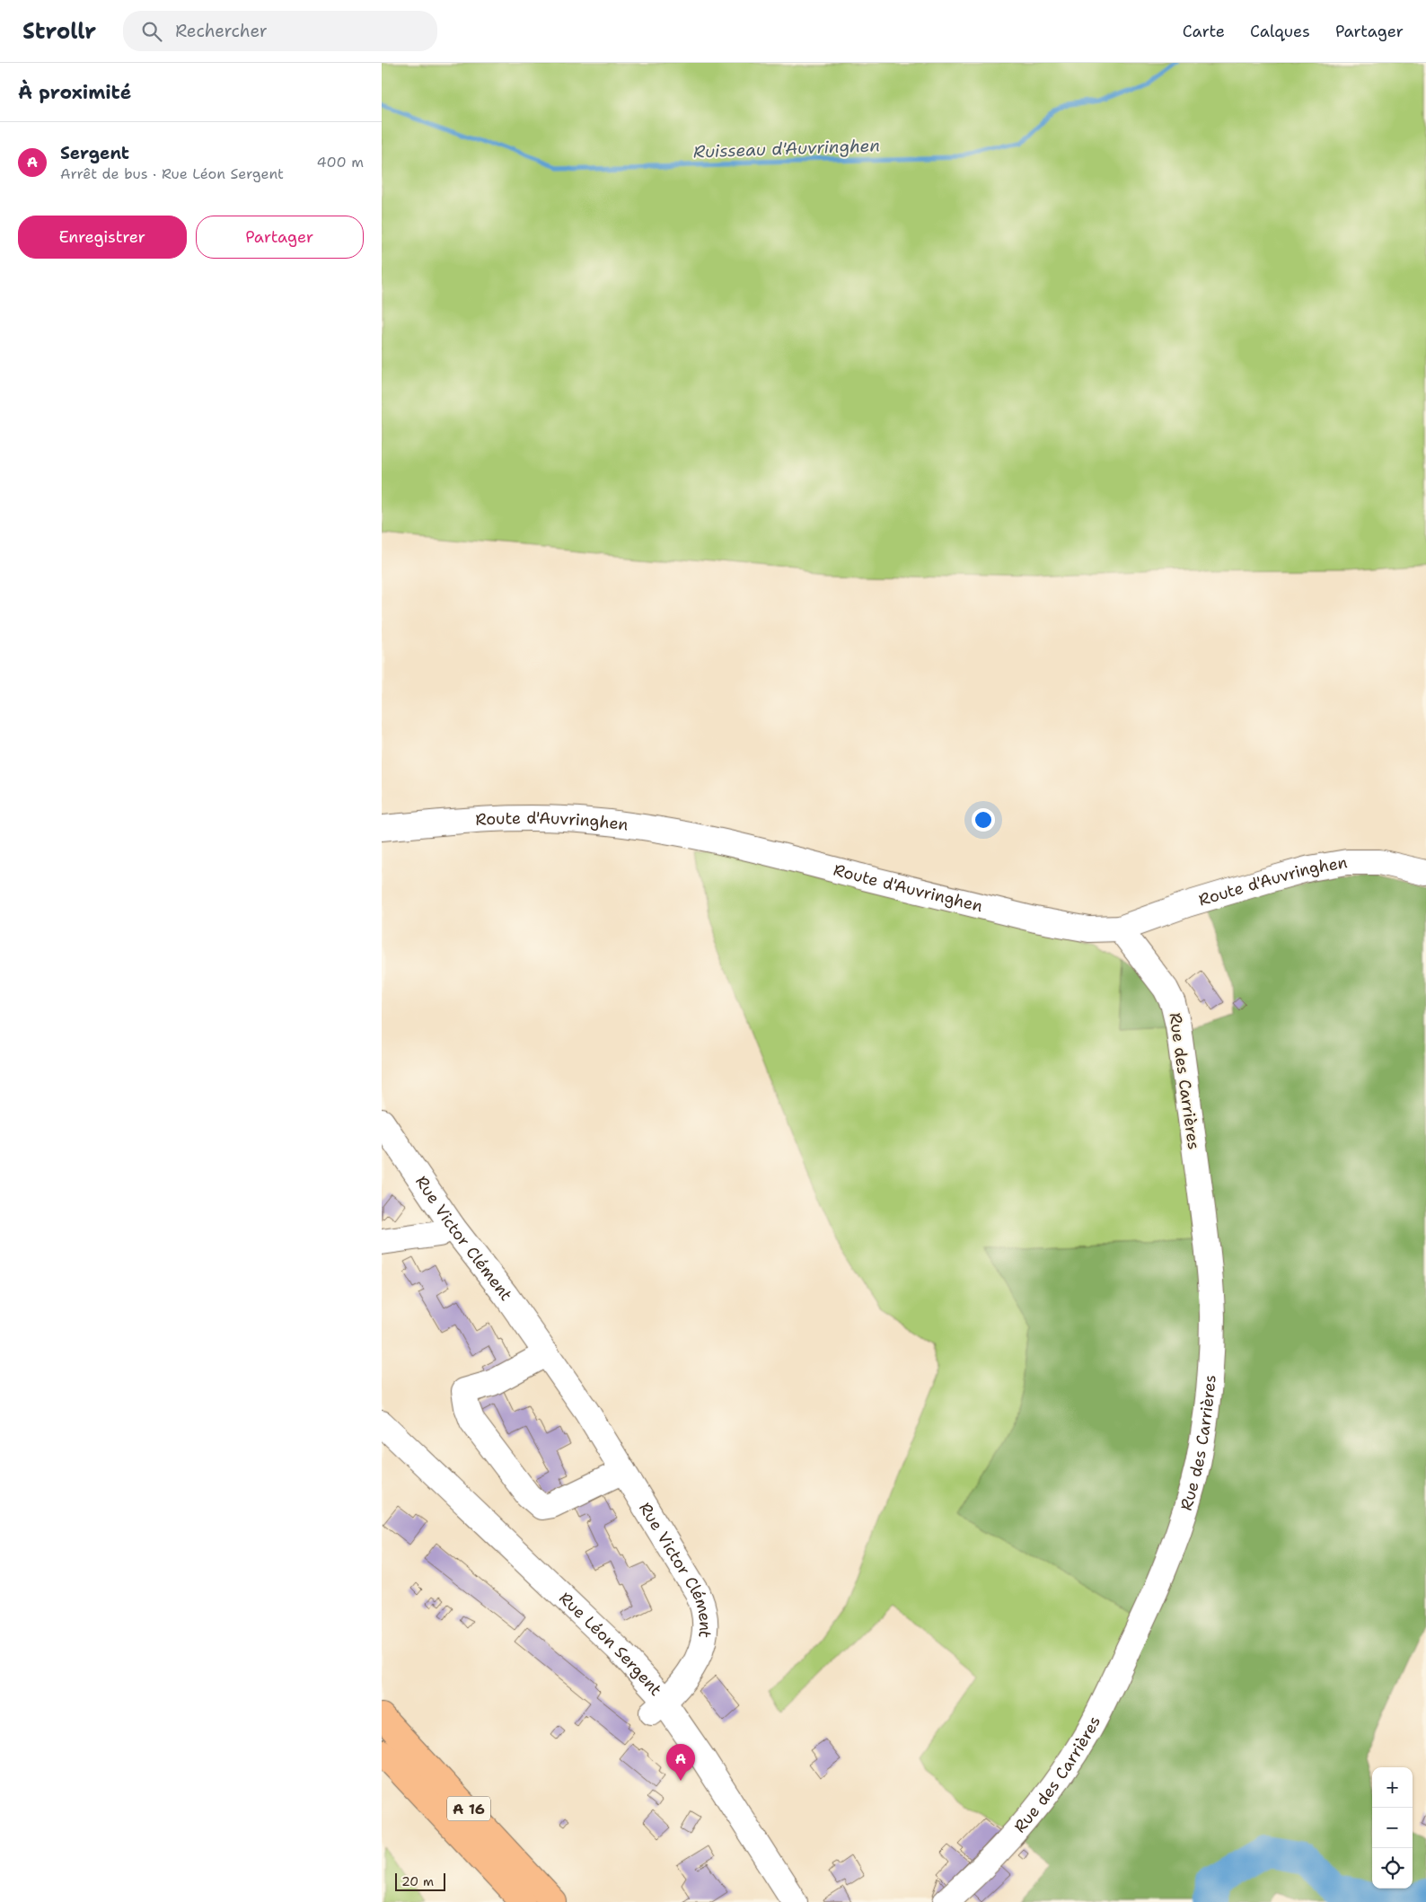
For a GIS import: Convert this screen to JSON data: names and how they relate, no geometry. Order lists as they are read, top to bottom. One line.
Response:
{"streets":{"highway":["A 16"],"street":["Route d'Auvringhen","Rue des Carrières","Rue Victor Clément","Rue Léon Sergent"]},"crossings":[["Route d'Auvringhen","Rue des Carrières"],["Rue Victor Clément","Rue Léon Sergent"]],"water":["Ruisseau d'Auvringhen"],"scale_bar":"20 m","page":{"header":"Strollr","search":"Rechercher","nav":["Carte","Calques","Partager"],"heading":"À proximité","list":[{"mark":"A","name":"Sergent","note":"Arrêt de bus · Rue Léon Sergent","value":"400 m"}],"buttons":["Enregistrer","Partager"],"pins":"A","map_buttons":["+","−"],"scale":"20 m"}}
